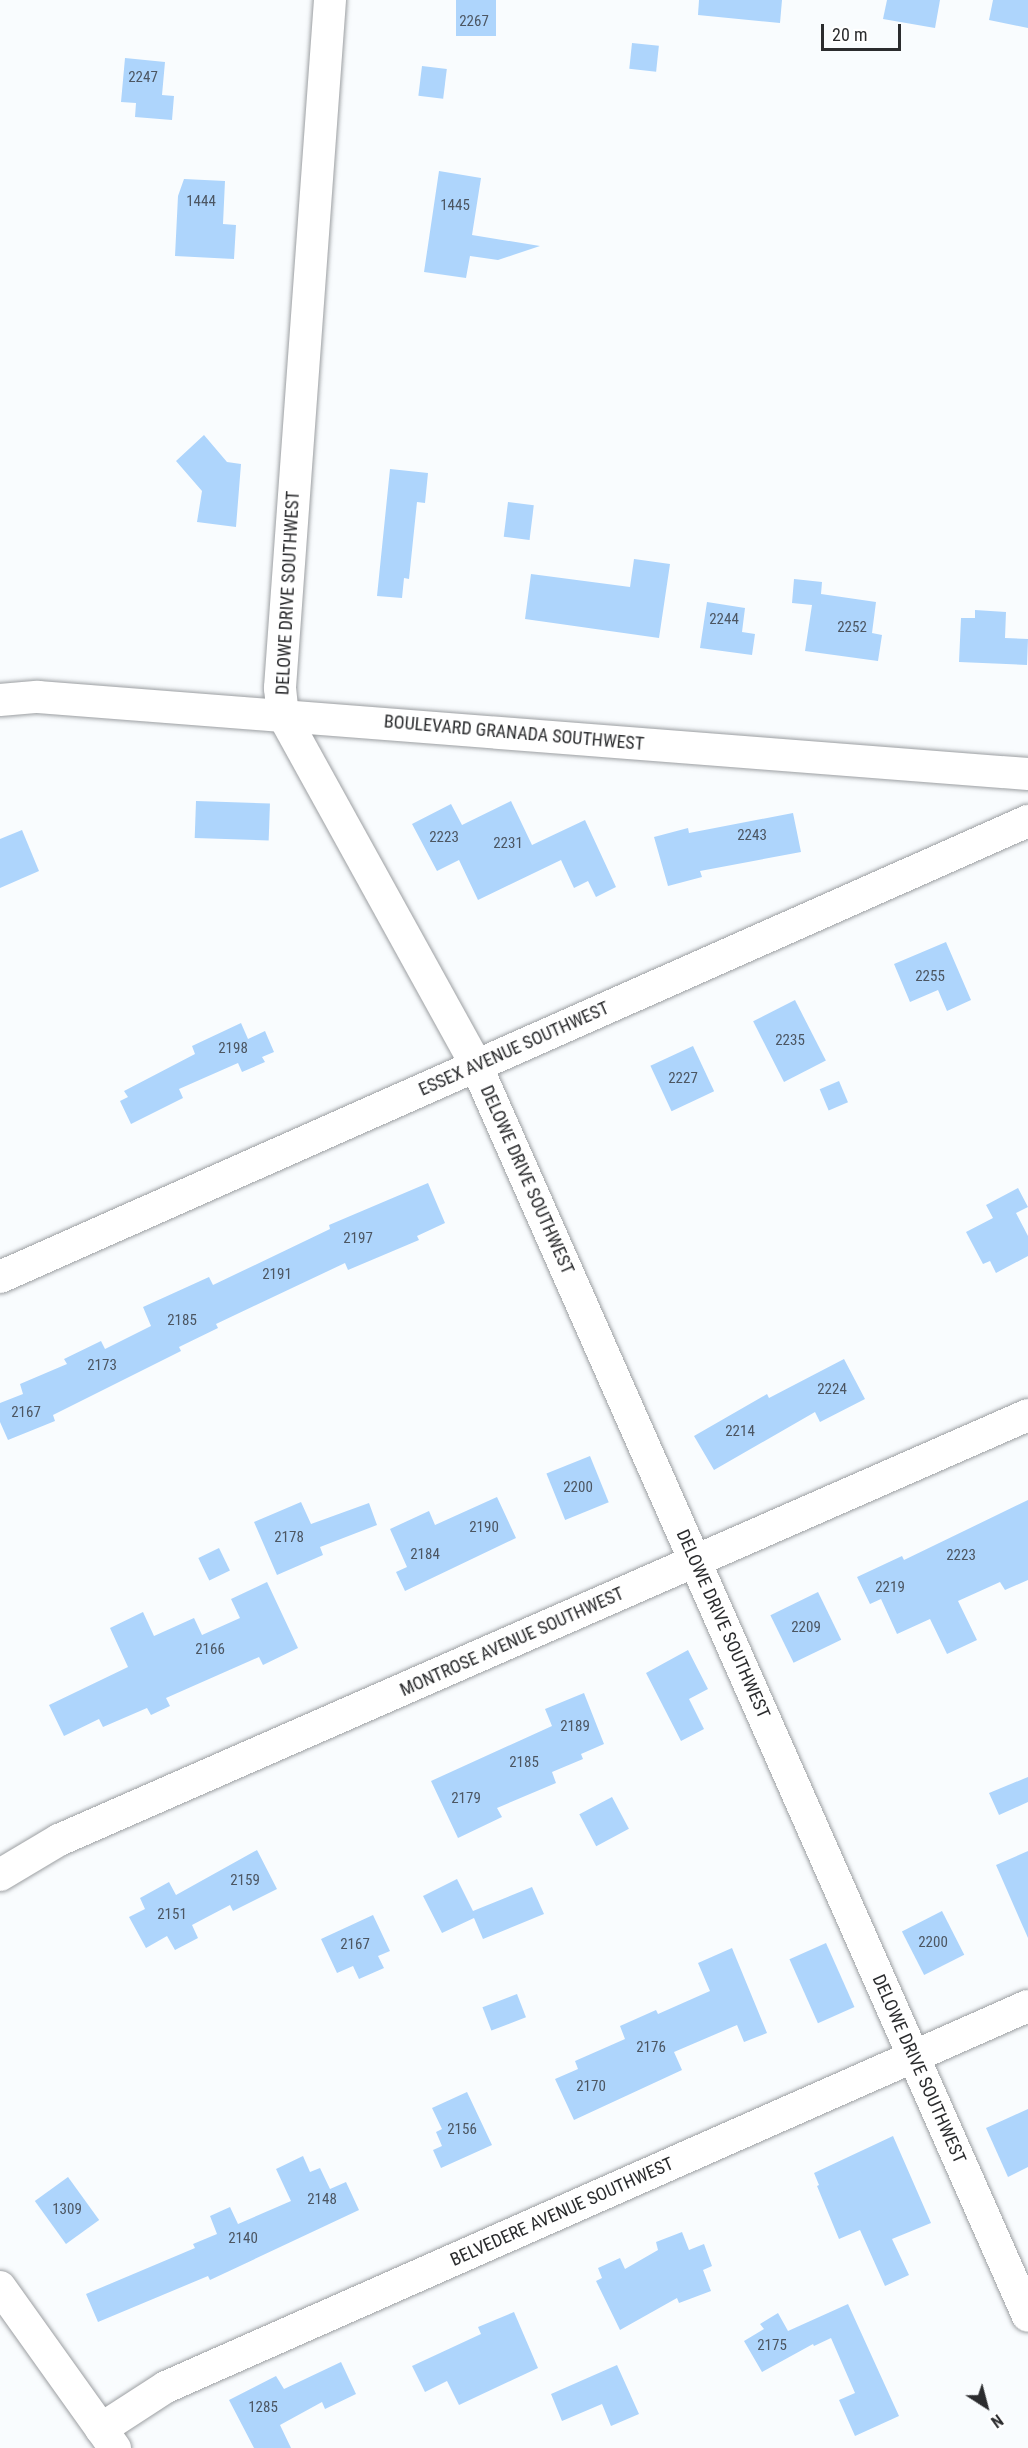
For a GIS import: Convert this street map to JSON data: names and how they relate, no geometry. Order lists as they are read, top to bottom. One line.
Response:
{"streets":{"street":["DELOWE DRIVE SOUTHWEST","BOULEVARD GRANADA SOUTHWEST","ESSEX AVENUE SOUTHWEST","MONTROSE AVENUE SOUTHWEST","BELVEDERE AVENUE SOUTHWEST"]},"crossings":[["DELOWE DRIVE SOUTHWEST","BOULEVARD GRANADA SOUTHWEST"],["DELOWE DRIVE SOUTHWEST","ESSEX AVENUE SOUTHWEST"],["DELOWE DRIVE SOUTHWEST","MONTROSE AVENUE SOUTHWEST"],["DELOWE DRIVE SOUTHWEST","BELVEDERE AVENUE SOUTHWEST"]],"house_numbers":["2267","2247","1444","1445","2244","2252","2243","2223","2231","2255","2235","2198","2227","2197","2191","2185","2173","2224","2167","2214","2200","2190","2178","2184","2223","2219","2209","2166","2189","2185","2179","2159","2151","2200","2167","2176","2170","2156","2148","1309","2140","2175","1285"],"scale_bar":"20 m","north":"bottom right"}
